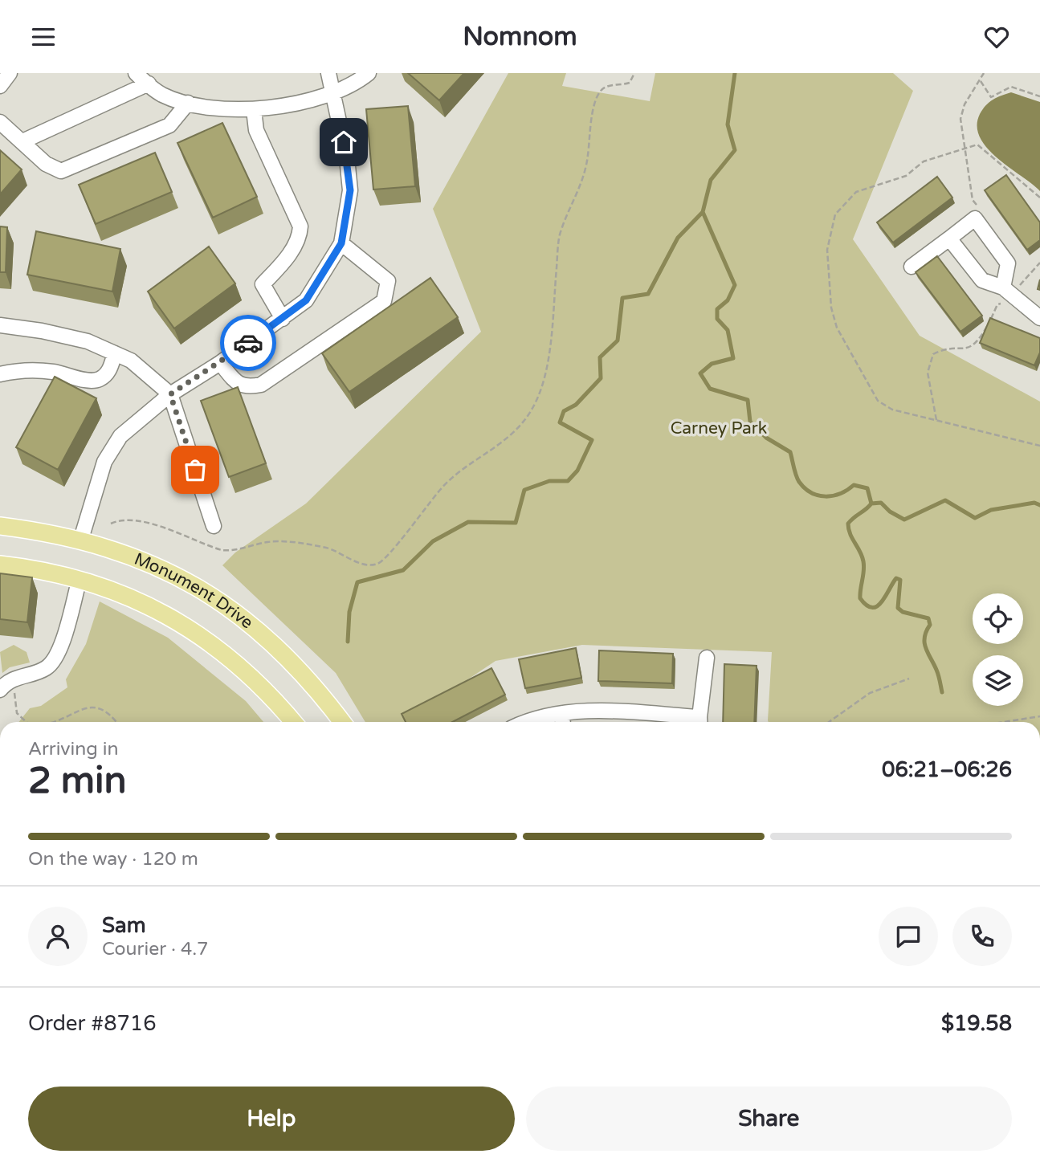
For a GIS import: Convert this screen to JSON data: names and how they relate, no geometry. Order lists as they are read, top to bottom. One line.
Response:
{"streets":{"main road":["Monument Drive"]},"parks":["Carney Park"],"page":{"header":"Nomnom","heading":["2 min","Arriving in","06:21–06:26"],"panel":["Sam","Courier · 4.7","Order #8716","$19.58"],"bar":"On the way · 120 m","buttons":["Help","Share"]}}
